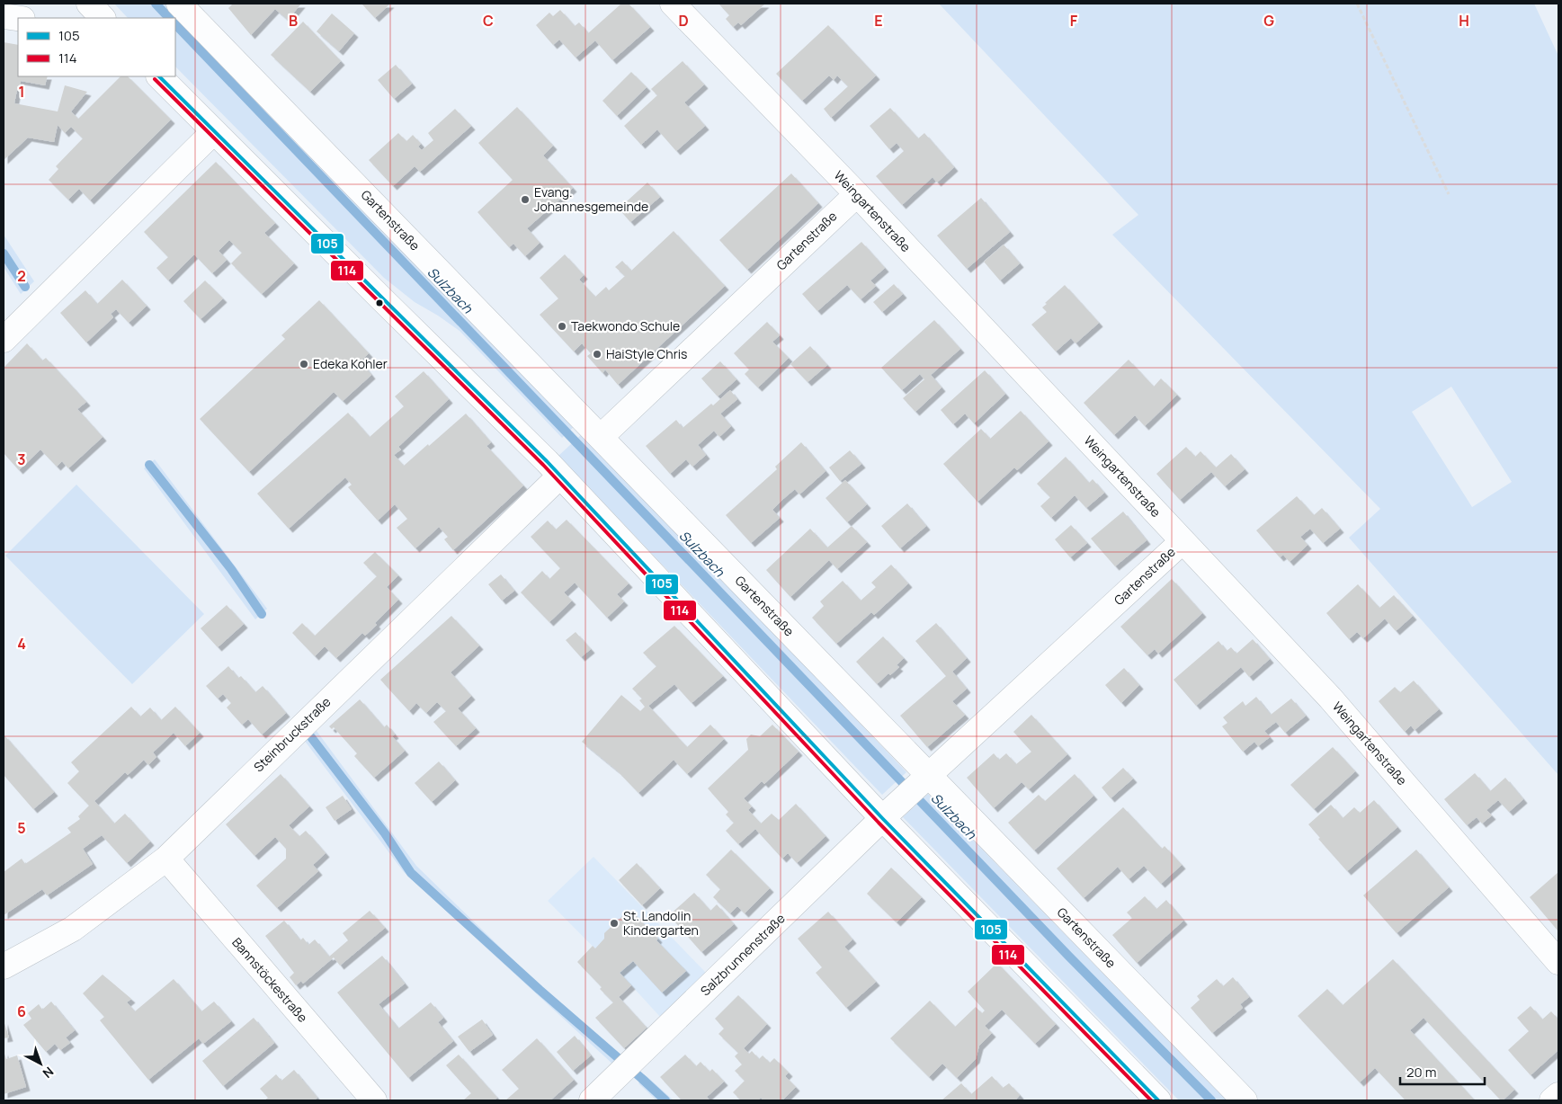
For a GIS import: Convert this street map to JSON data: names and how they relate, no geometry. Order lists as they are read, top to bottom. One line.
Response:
{"streets":{"street":["Weingartenstraße","Gartenstraße","Steinbruckstraße","Salzbrunnenstraße","Bannstöckestraße"]},"crossings":[["Weingartenstraße","Gartenstraße"],["Gartenstraße","Salzbrunnenstraße"],["Steinbruckstraße","Bannstöckestraße"]],"water":["Sulzbach"],"places":["Evang. Johannesgemeinde","Taekwondo Schule","HaiStyle Chris","Edeka Kohler","St. Landolin Kindergarten"],"lines":["transit line 105","transit line 114"],"legend":["105","114"],"scale_bar":"20 m","north":"bottom right","grid":{"columns":["B","C","D","E","F","G","H"],"rows":["1","2","3","4","5","6"]}}
